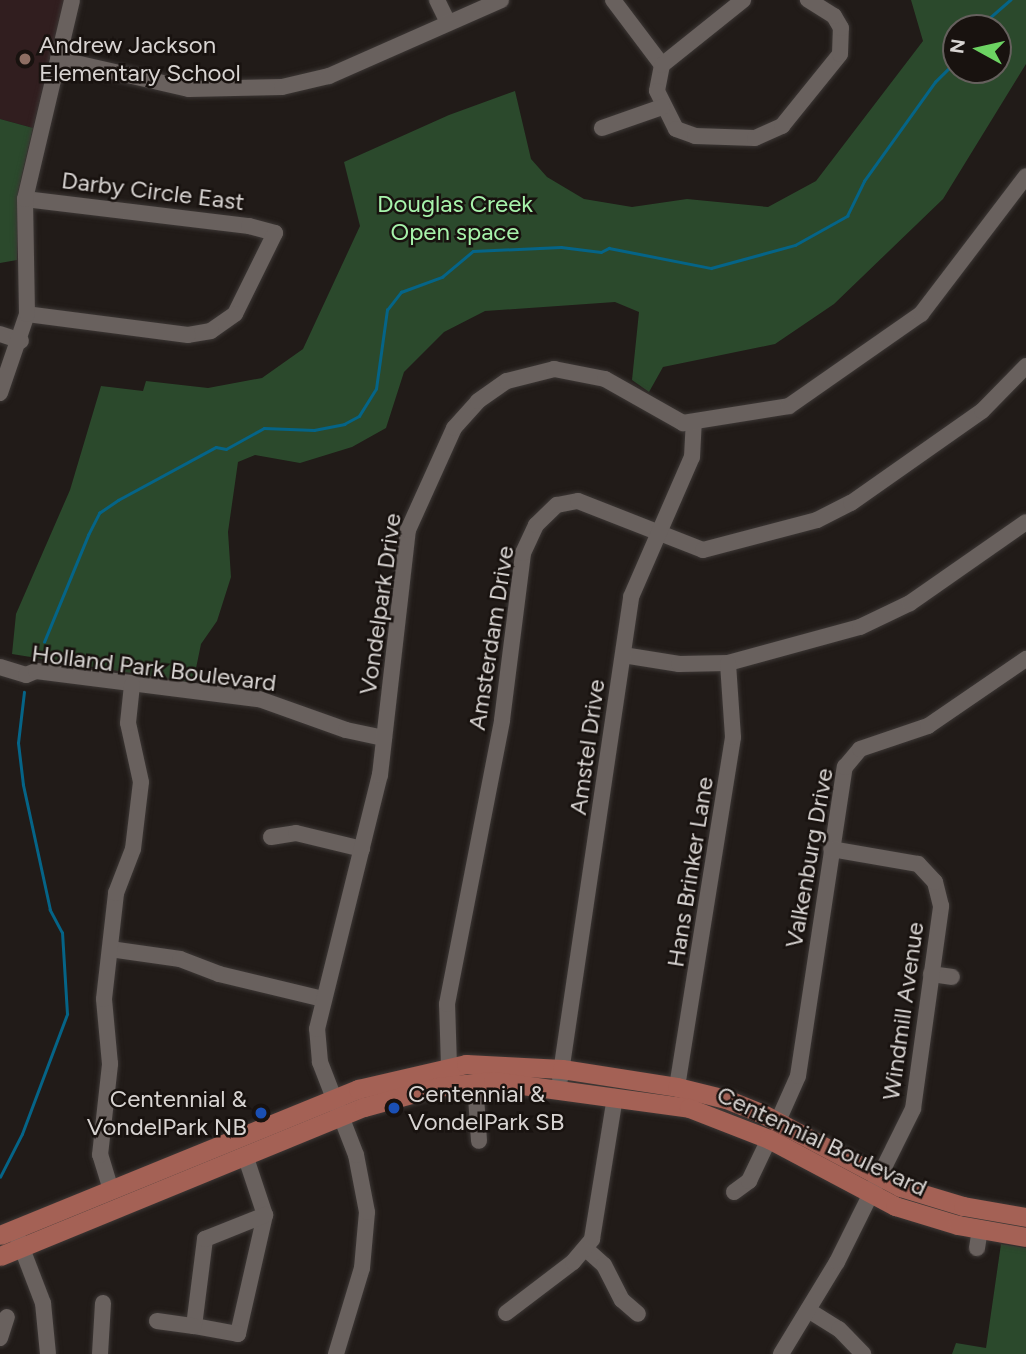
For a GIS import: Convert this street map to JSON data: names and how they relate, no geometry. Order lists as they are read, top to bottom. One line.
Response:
{"streets":{"main road":["Centennial Boulevard"],"street":["Darby Circle East","Vondelpark Drive","Amsterdam Drive","Holland Park Boulevard","Amstel Drive","Valkenburg Drive","Hans Brinker Lane","Windmill Avenue"]},"crossings":[["Vondelpark Drive","Holland Park Boulevard"],["Vondelpark Drive","Amstel Drive"],["Vondelpark Drive","Centennial Boulevard"],["Amsterdam Drive","Amstel Drive"],["Amsterdam Drive","Centennial Boulevard"],["Amstel Drive","Centennial Boulevard"],["Valkenburg Drive","Windmill Avenue"],["Valkenburg Drive","Centennial Boulevard"],["Hans Brinker Lane","Centennial Boulevard"],["Windmill Avenue","Centennial Boulevard"]],"parks":["Douglas Creek Open space"],"places":["Andrew Jackson Elementary School","Centennial & VondelPark SB","Centennial & VondelPark NB"],"north":"left"}
